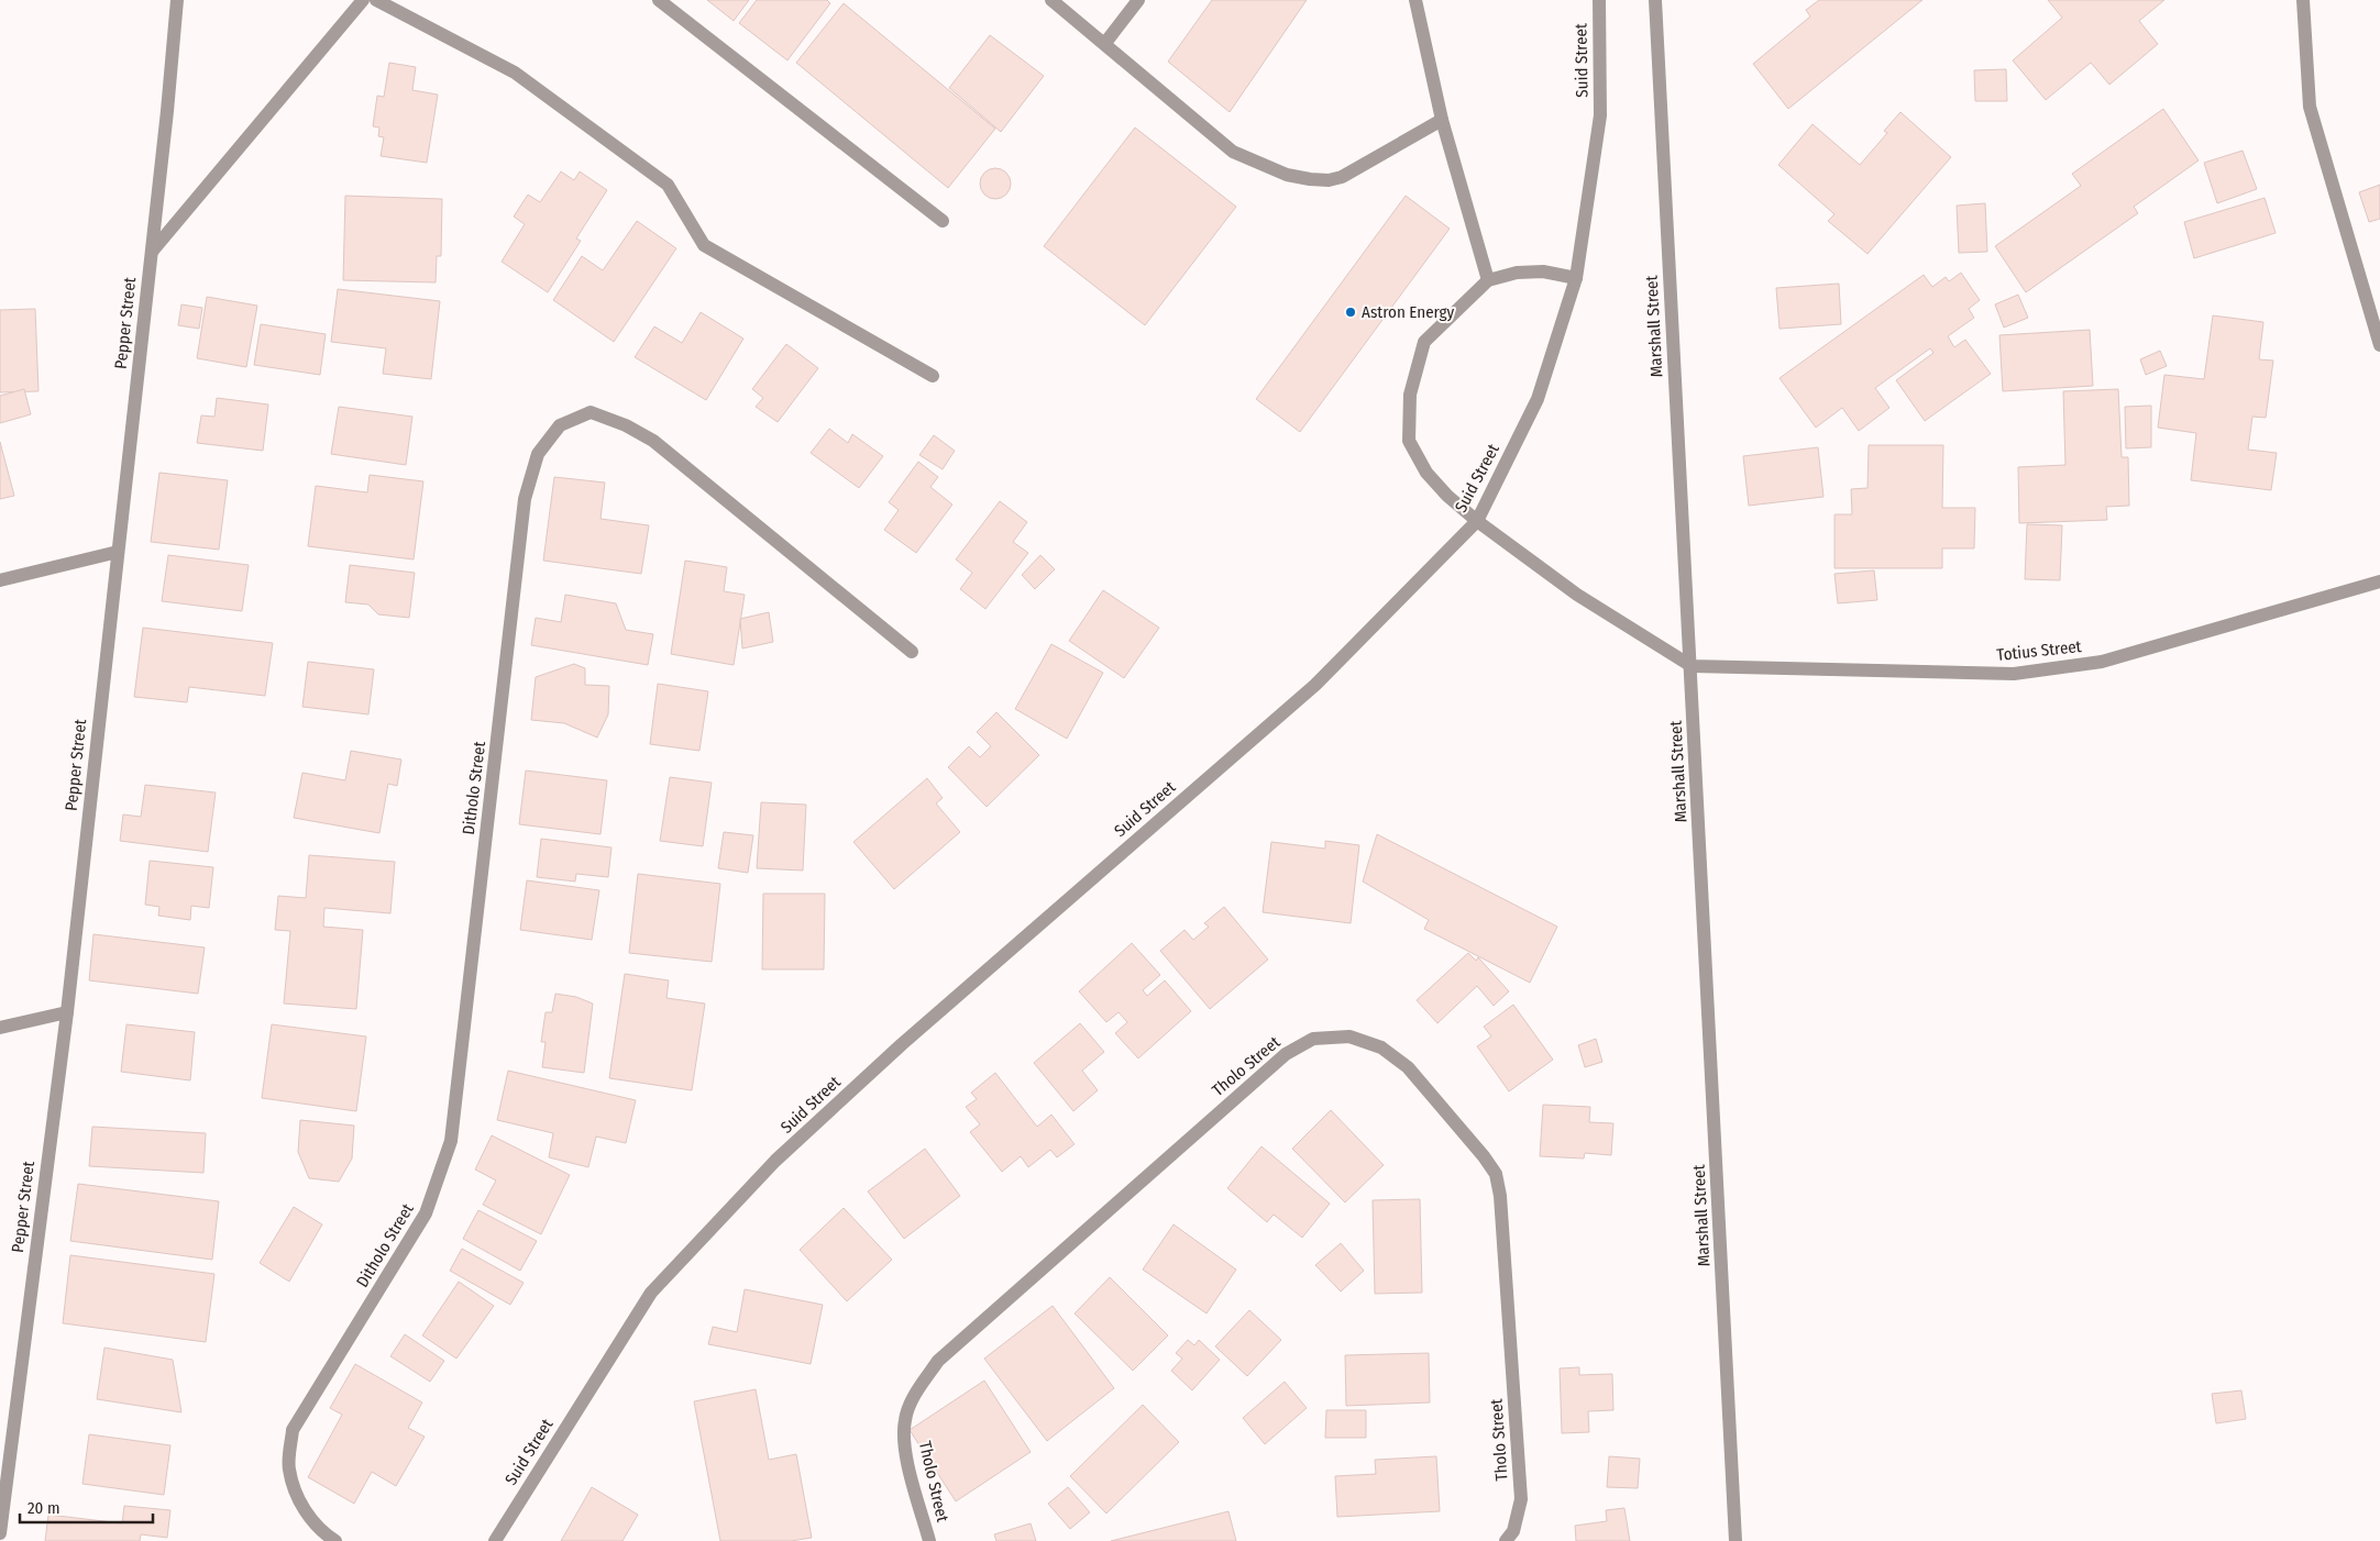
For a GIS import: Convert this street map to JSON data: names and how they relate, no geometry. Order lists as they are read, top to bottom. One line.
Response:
{"streets":{"street":["Suid Street","Pepper Street","Marshall Street","Totius Street","Ditholo Street","Tholo Street"]},"crossings":[["Marshall Street","Totius Street"]],"places":["Astron Energy"],"scale_bar":"20 m"}
